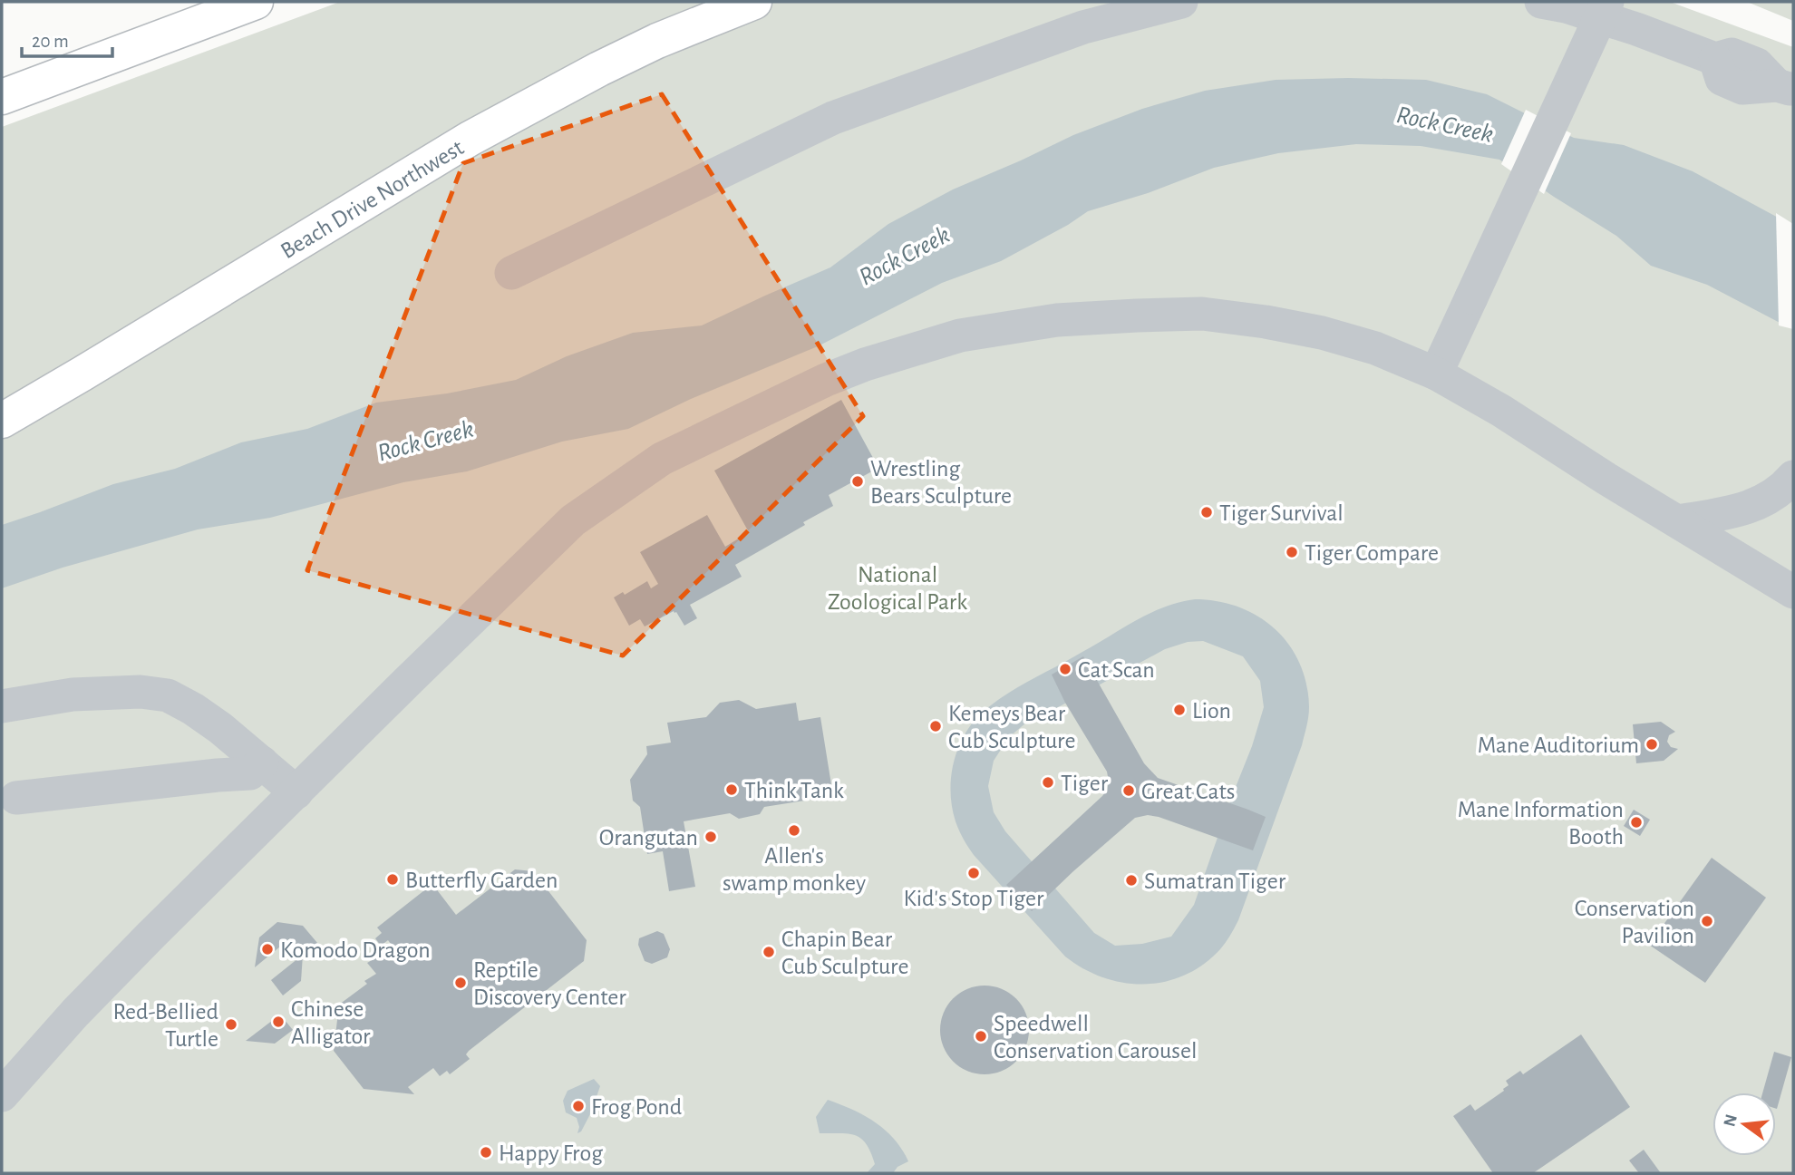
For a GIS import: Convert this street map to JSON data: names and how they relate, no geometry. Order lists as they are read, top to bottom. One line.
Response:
{"streets":{"main road":["Beach Drive Northwest"]},"water":["Rock Creek"],"parks":["National Zoological Park"],"places":["Wrestling Bears Sculpture","Tiger Survival","Tiger Compare","Cat Scan","Lion","Kemeys Bear Cub Sculpture","Mane Auditorium","Tiger","Think Tank","Great Cats","Mane Information Booth","Allen's swamp monkey","Orangutan","Kid's Stop Tiger","Butterfly Garden","Sumatran Tiger","Conservation Pavilion","Komodo Dragon","Chapin Bear Cub Sculpture","Reptile Discovery Center","Chinese Alligator","Red-Bellied Turtle","Speedwell Conservation Carousel","Frog Pond","Happy Frog"],"scale_bar":"20 m","north":"left"}
